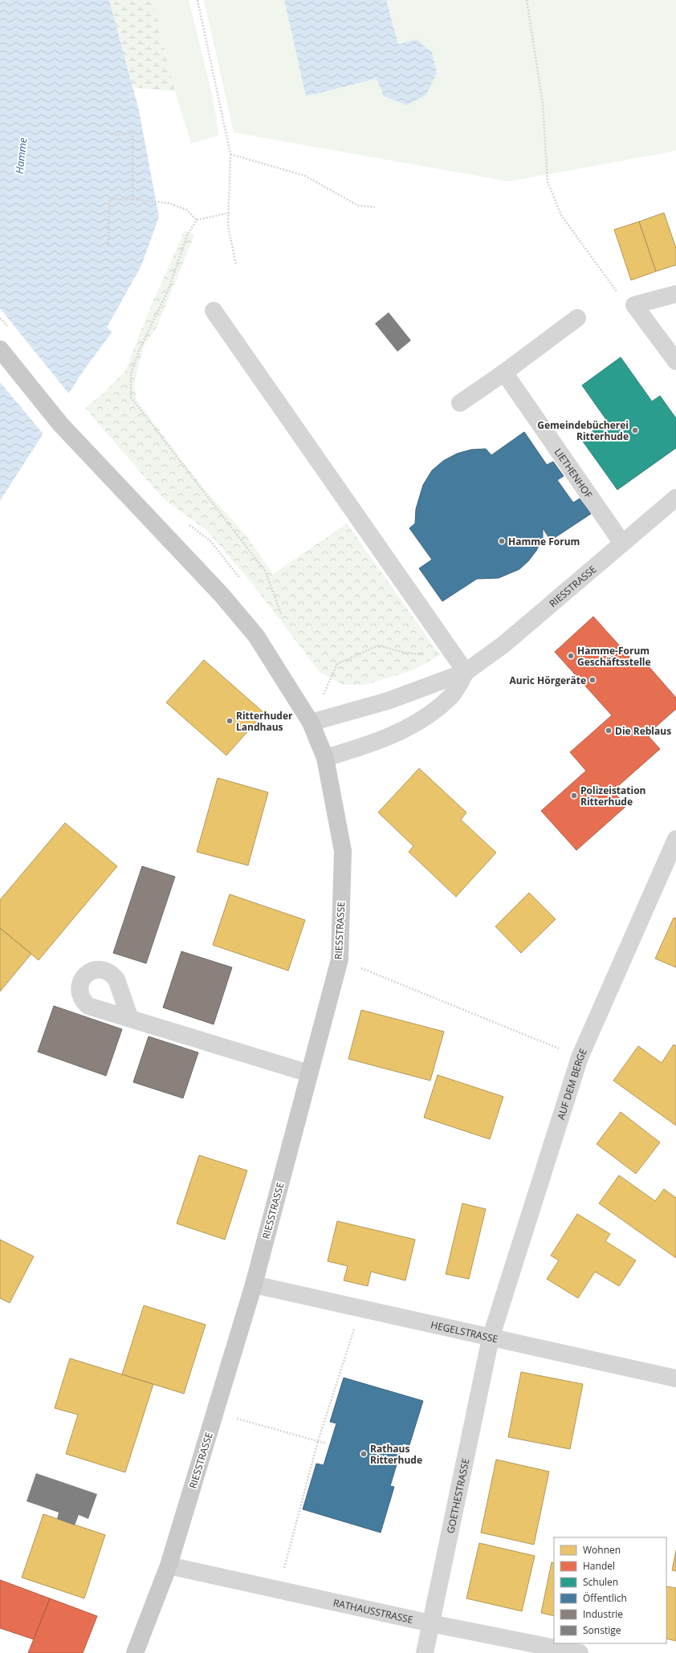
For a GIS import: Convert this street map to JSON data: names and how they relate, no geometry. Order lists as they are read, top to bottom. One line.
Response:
{"streets":{"main road":["RIESSTRASSE"],"street":["LIETHENHOF","AUF DEM BERGE","HEGELSTRASSE","GOETHESTRASSE","RATHAUSSTRASSE"]},"crossings":[["LIETHENHOF","RIESSTRASSE"],["RIESSTRASSE","HEGELSTRASSE"],["RIESSTRASSE","RATHAUSSTRASSE"],["AUF DEM BERGE","HEGELSTRASSE"],["AUF DEM BERGE","GOETHESTRASSE"],["HEGELSTRASSE","GOETHESTRASSE"],["GOETHESTRASSE","RATHAUSSTRASSE"]],"water":["Hamme"],"places":["Gemeindebücherei Ritterhude","Hamme Forum","Hamme-Forum Geschäftsstelle","Auric Hörgeräte","Ritterhuder Landhaus","Die Reblaus","Polizeistation Ritterhude","Rathaus Ritterhude"],"legend":["Wohnen","Handel","Schulen","Öffentlich","Industrie","Sonstige"]}
